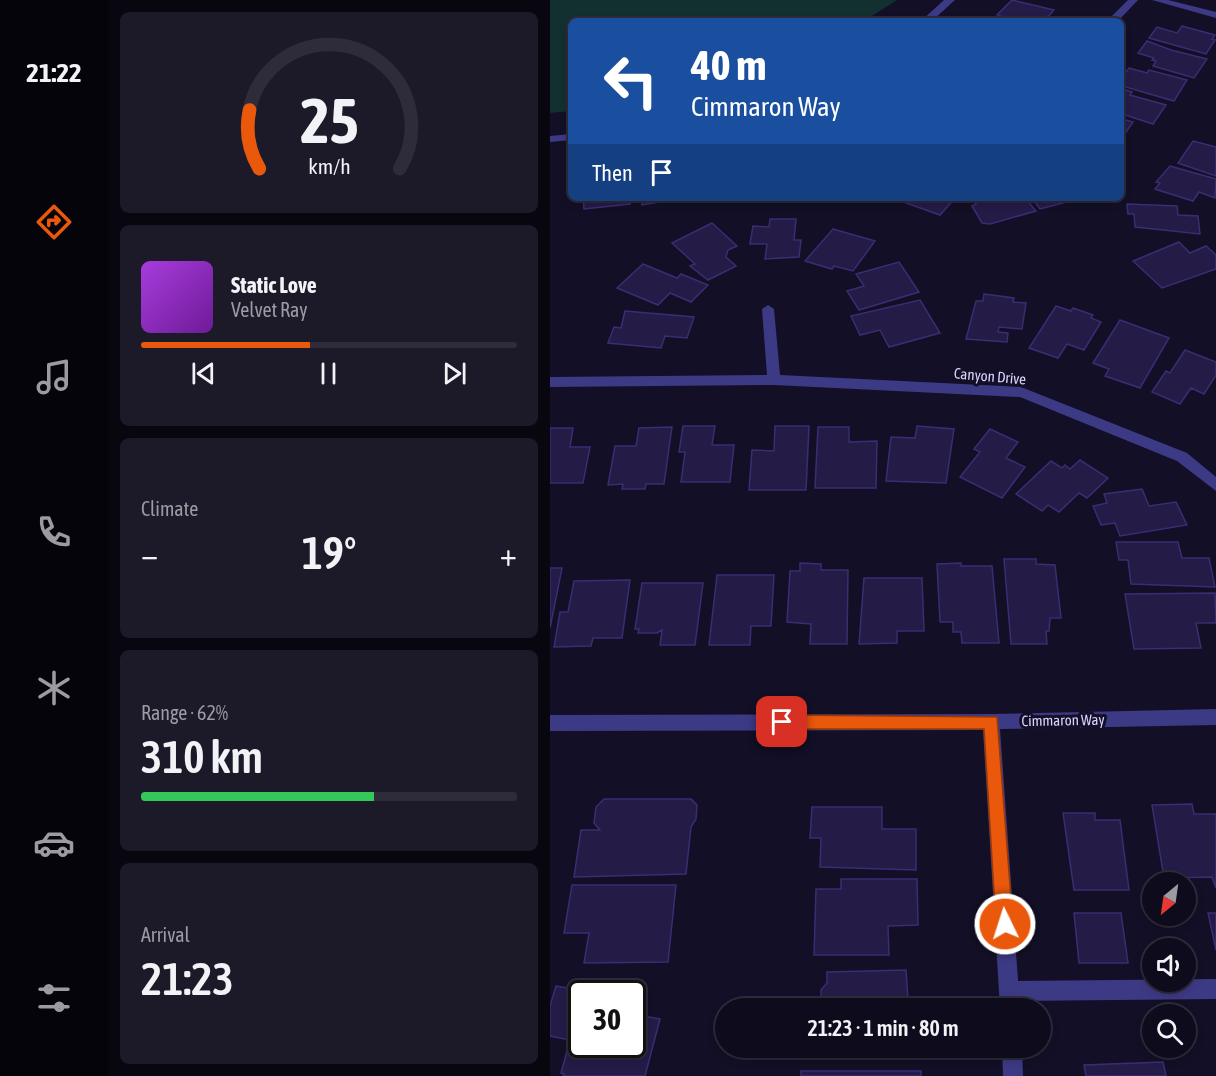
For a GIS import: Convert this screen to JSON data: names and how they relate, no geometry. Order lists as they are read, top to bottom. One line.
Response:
{"streets":{"street":["Canyon Drive","Cimmaron Way"]},"north":"bottom left","page":{"tabs":"21:22","turn":["40 m","Cimmaron Way"],"then":"Then","song":["Static Love","Velvet Ray"],"tile":["Climate",["Range · 62%","310 km"],["Arrival","21:23"]],"heat":["−","19°","+"],"limit":"30","trip":"21:23 · 1 min · 80 m","gauge":["25","km/h"]}}
